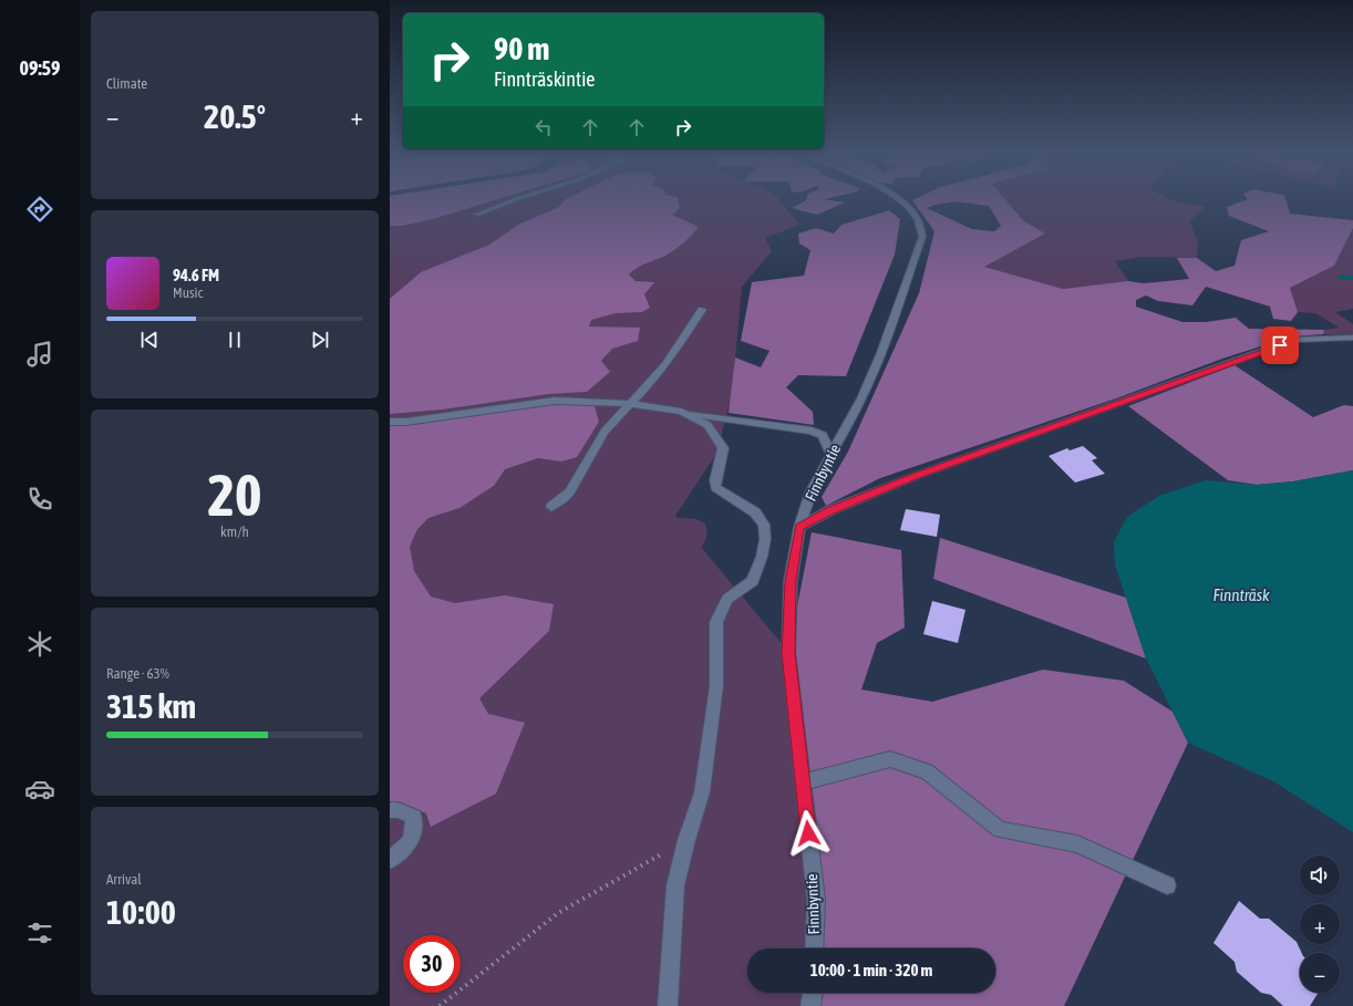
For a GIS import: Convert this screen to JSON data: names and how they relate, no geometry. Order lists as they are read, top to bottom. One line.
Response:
{"streets":{"street":["Finnbyntie"]},"water":["Finnträsk"],"page":{"tabs":"09:59","tile":["Climate",["20","km/h"],["Range · 63%","315 km"],["Arrival","10:00"]],"turn":["90 m","Finnträskintie"],"heat":["−","20.5°","+"],"song":["94.6 FM","Music"],"map_buttons":["+","−"],"limit":"30","trip":"10:00 · 1 min · 320 m"}}
